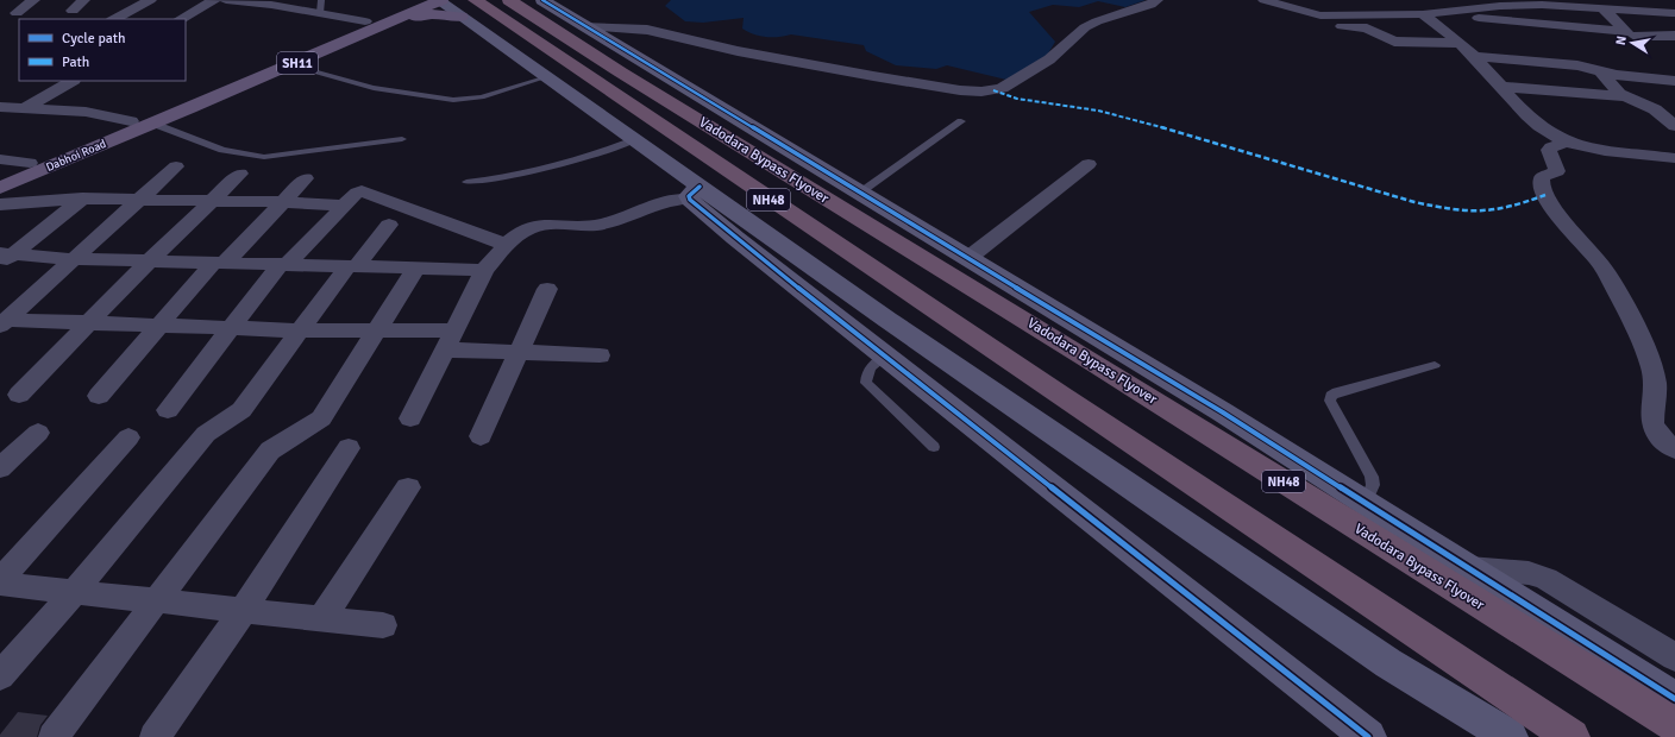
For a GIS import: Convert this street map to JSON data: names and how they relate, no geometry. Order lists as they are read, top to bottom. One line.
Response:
{"streets":{"highway":["Vadodara Bypass Flyover","NH48"],"main road":["SH11","Dabhoi Road"]},"crossings":[["SH11","Dabhoi Road"]],"legend":["Cycle path","Path"],"north":"left"}
